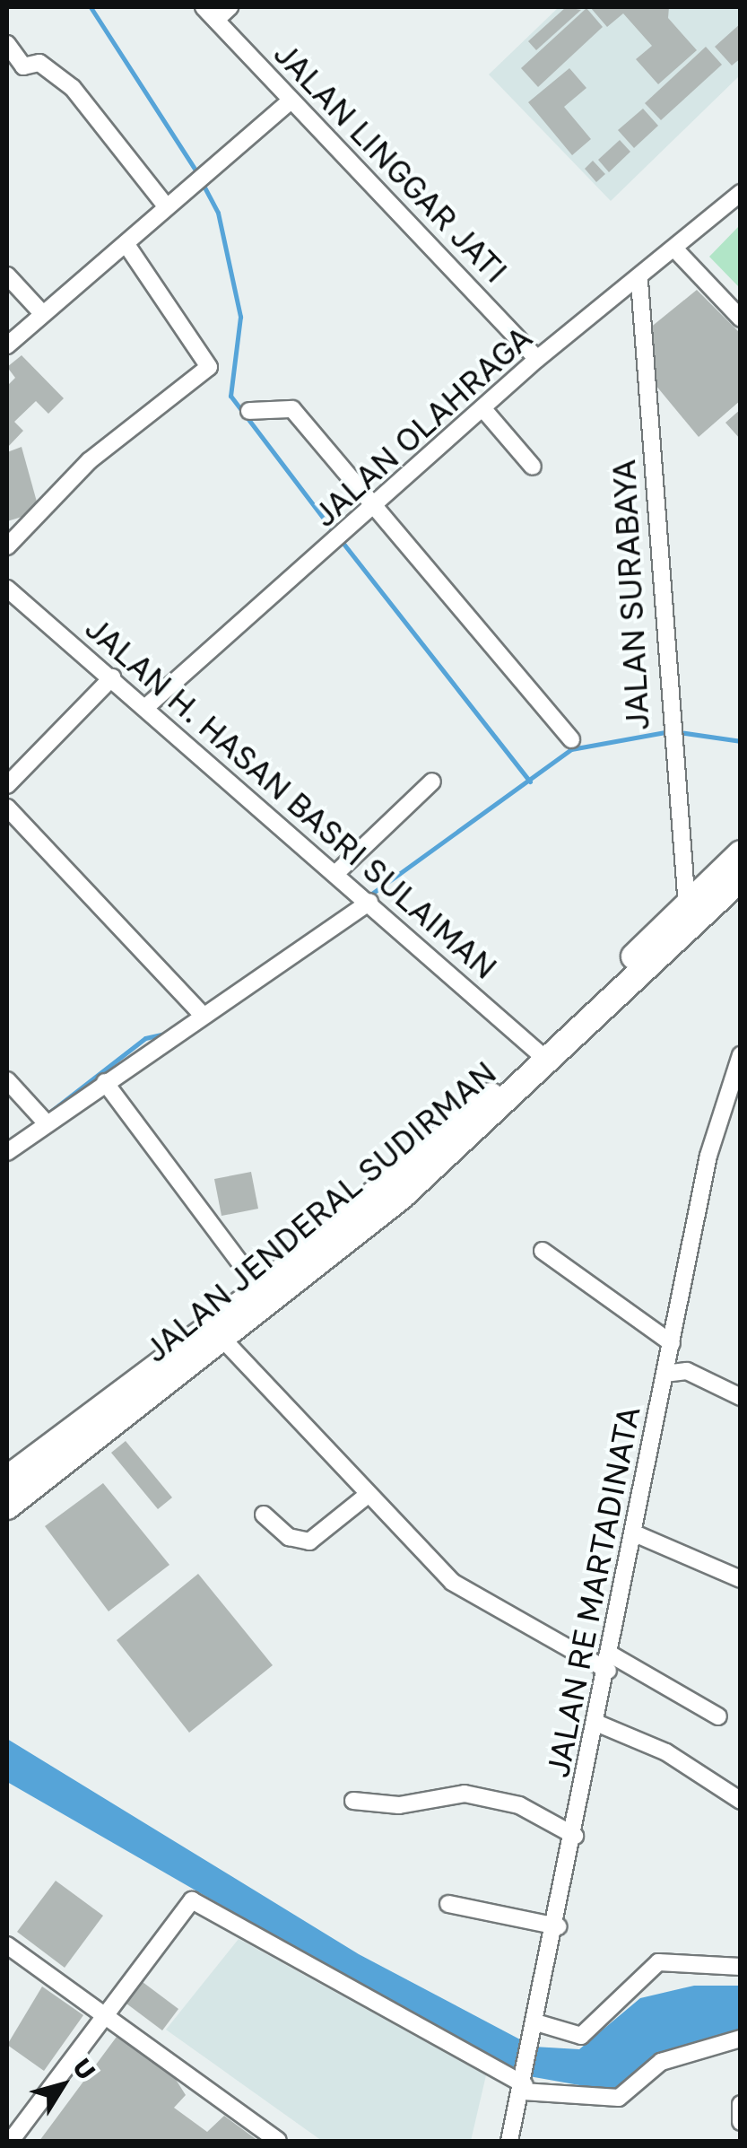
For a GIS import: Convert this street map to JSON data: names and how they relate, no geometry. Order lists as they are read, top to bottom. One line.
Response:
{"streets":{"highway":["JALAN JENDERAL SUDIRMAN"],"street":["JALAN LINGGAR JATI","JALAN OLAHRAGA","JALAN SURABAYA","JALAN H. HASAN BASRI SULAIMAN","JALAN RE MARTADINATA"]},"crossings":[["JALAN LINGGAR JATI","JALAN OLAHRAGA"],["JALAN OLAHRAGA","JALAN SURABAYA"],["JALAN OLAHRAGA","JALAN H. HASAN BASRI SULAIMAN"],["JALAN SURABAYA","JALAN JENDERAL SUDIRMAN"],["JALAN H. HASAN BASRI SULAIMAN","JALAN JENDERAL SUDIRMAN"]],"north":"top right"}
